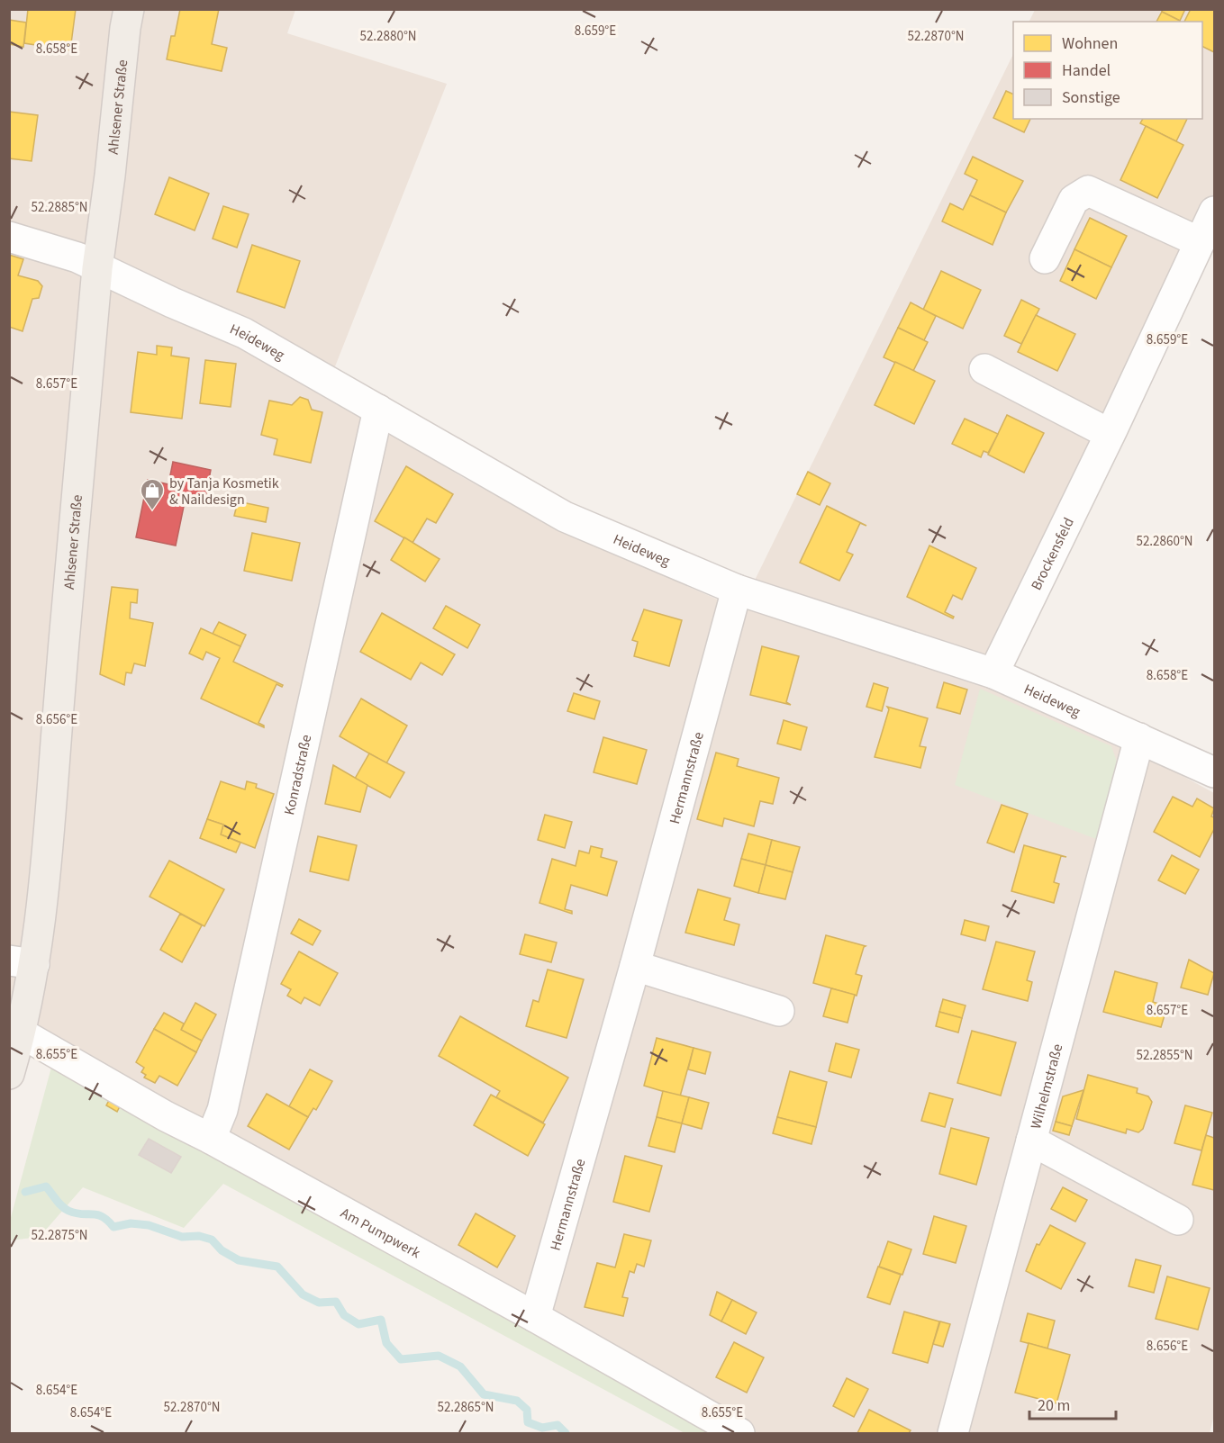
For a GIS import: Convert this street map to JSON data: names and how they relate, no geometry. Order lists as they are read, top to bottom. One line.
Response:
{"streets":{"main road":["Ahlsener Straße"],"street":["Heideweg","Brockensfeld","Konradstraße","Hermannstraße","Wilhelmstraße","Am Pumpwerk"]},"crossings":[["Ahlsener Straße","Heideweg"],["Ahlsener Straße","Am Pumpwerk"],["Heideweg","Brockensfeld"],["Heideweg","Konradstraße"],["Heideweg","Hermannstraße"],["Heideweg","Wilhelmstraße"],["Konradstraße","Am Pumpwerk"],["Hermannstraße","Am Pumpwerk"]],"places":{"shop":["by Tanja Kosmetik & Naildesign"]},"legend":["Wohnen","Handel","Sonstige"],"scale_bar":"20 m","coordinates":["8.659°E","52.2880°N","52.2870°N","8.658°E","52.2885°N","8.657°E","52.2860°N","8.656°E","8.655°E","52.2855°N","52.2875°N","8.654°E","52.2865°N"]}
